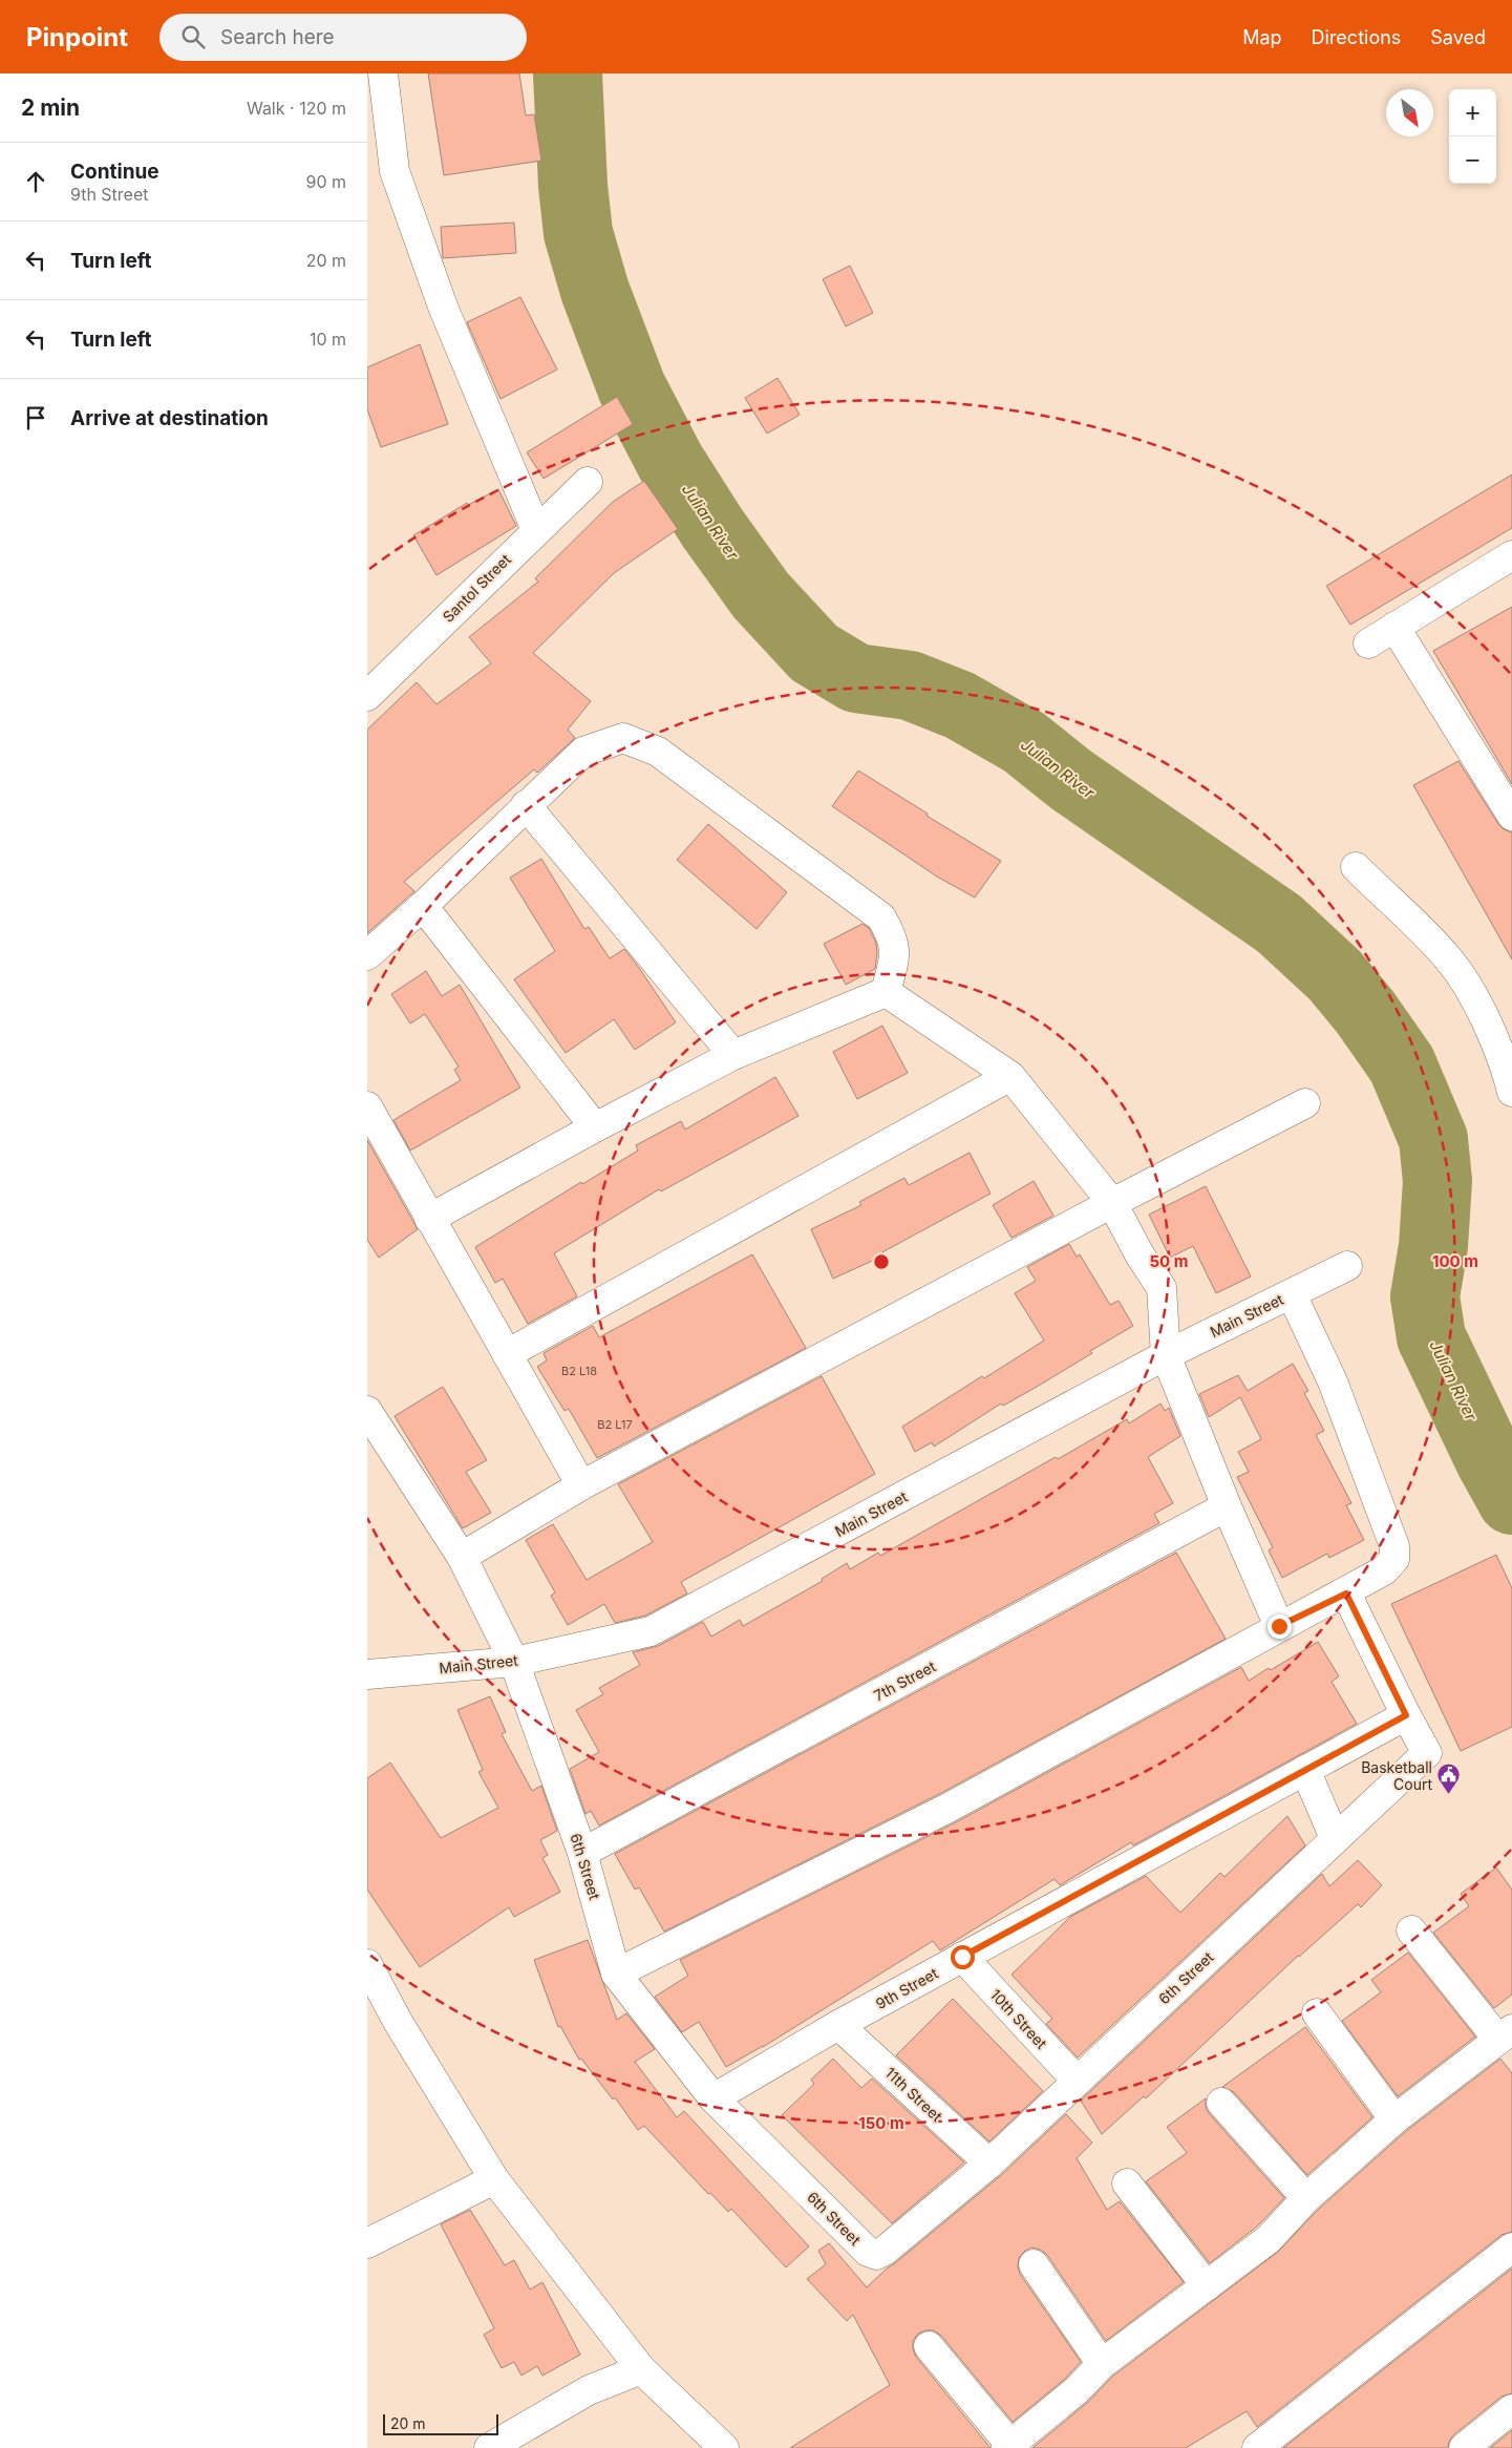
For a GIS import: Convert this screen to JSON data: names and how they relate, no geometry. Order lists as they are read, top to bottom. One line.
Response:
{"streets":{"street":["Santol Street","Main Street","7th Street","6th Street","9th Street","10th Street","11th Street"]},"crossings":[["Main Street","6th Street"],["7th Street","6th Street"],["6th Street","9th Street"],["6th Street","10th Street"],["6th Street","11th Street"],["9th Street","10th Street"],["9th Street","11th Street"]],"water":["Julian River"],"places":{"public building":["Basketball Court"]},"house_numbers":["B2 L18","B2 L17"],"scale_bar":"20 m","north":"bottom right","page":{"header":"Pinpoint","search":"Search here","nav":["Map","Directions","Saved"],"heading":["2 min","Walk · 120 m"],"map_buttons":["+","−"],"list":[["Continue","9th Street","90 m"],["Turn left","20 m"],["Turn left","10 m"],"Arrive at destination"],"scale":"20 m"},"rings":["50 m","100 m","150 m"]}
